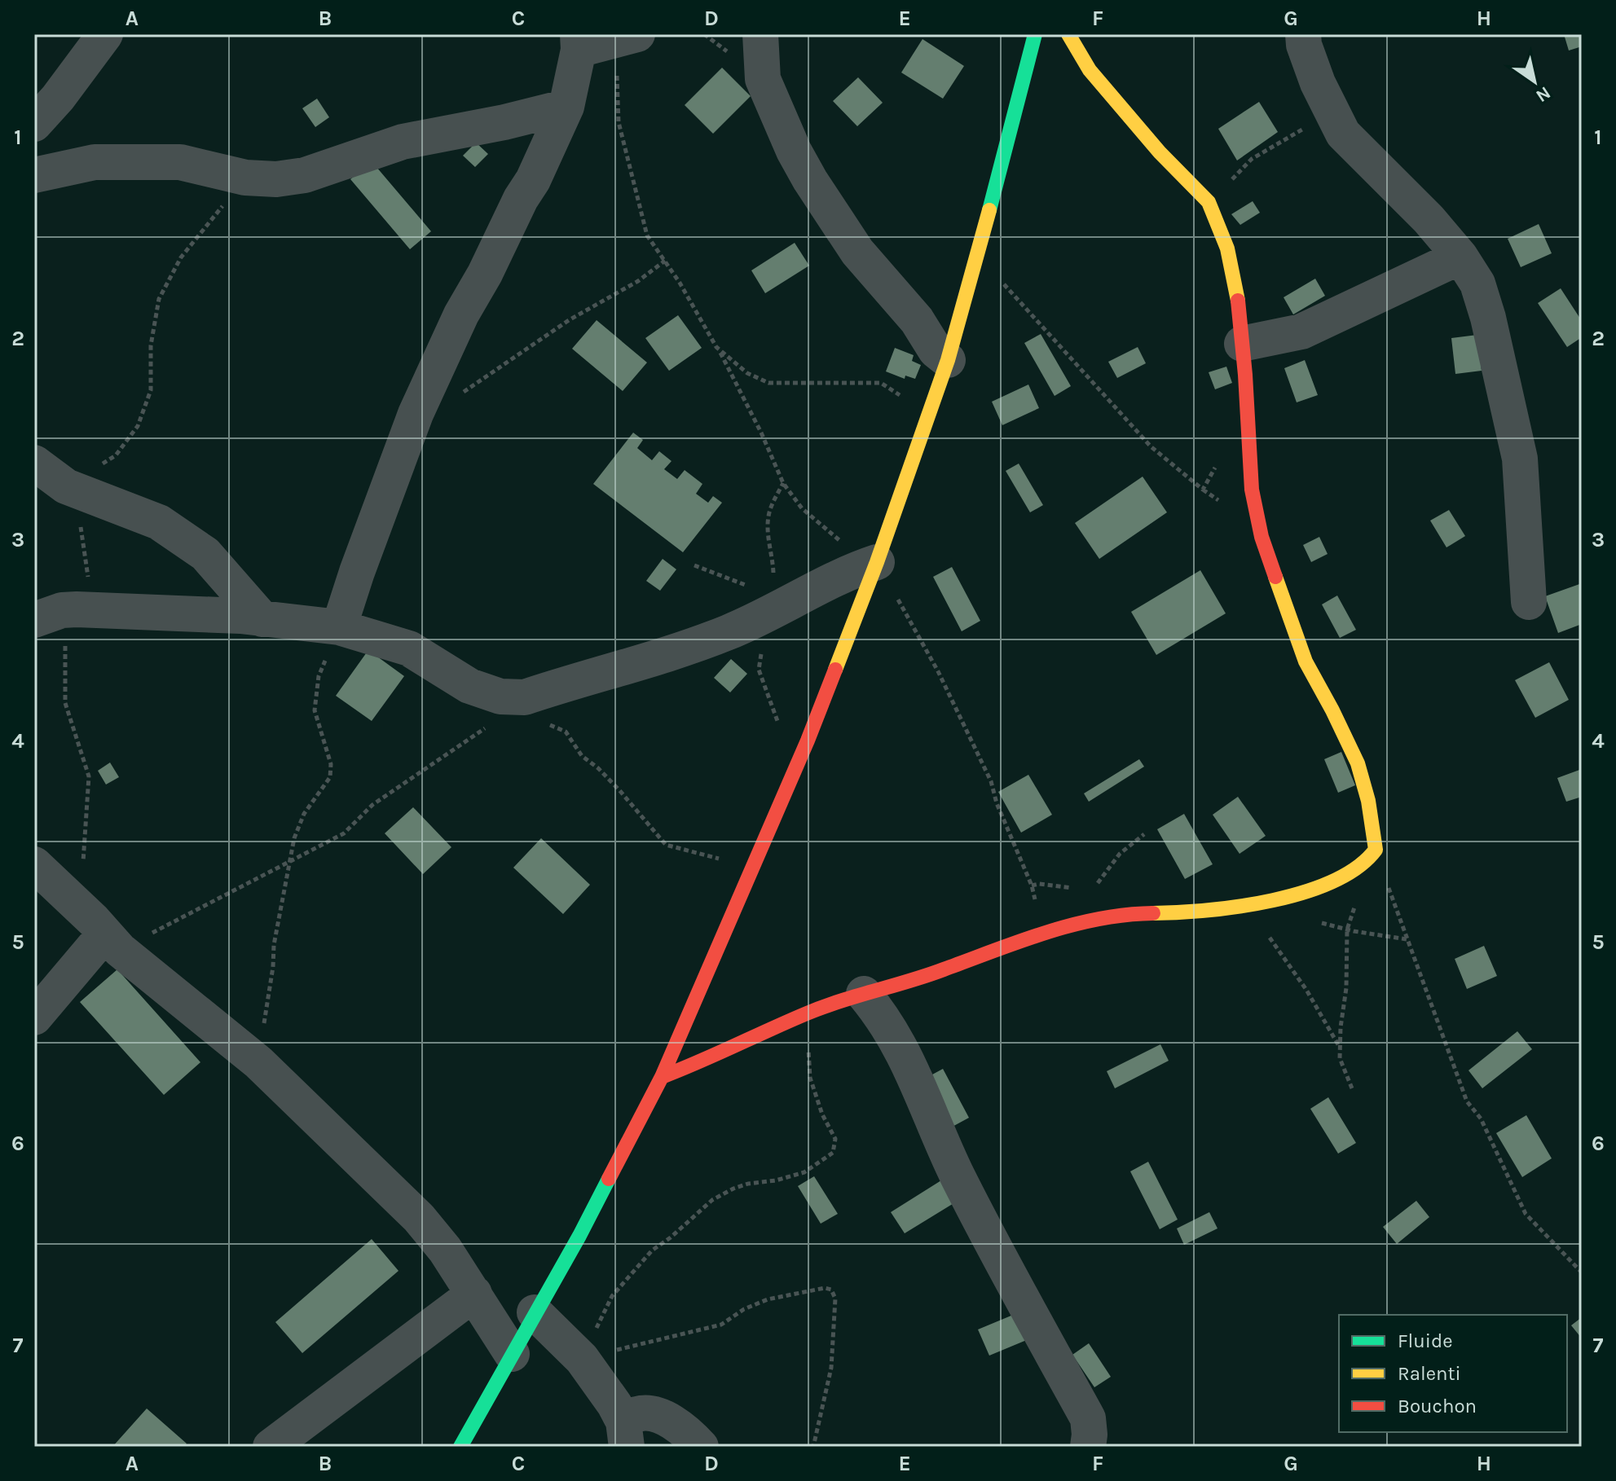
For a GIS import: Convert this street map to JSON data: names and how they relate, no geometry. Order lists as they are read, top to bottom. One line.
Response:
{"legend":["Fluide","Ralenti","Bouchon"],"north":"bottom right","grid":{"columns":["A","B","C","D","E","F","G","H"],"rows":["1","2","3","4","5","6","7"]}}
